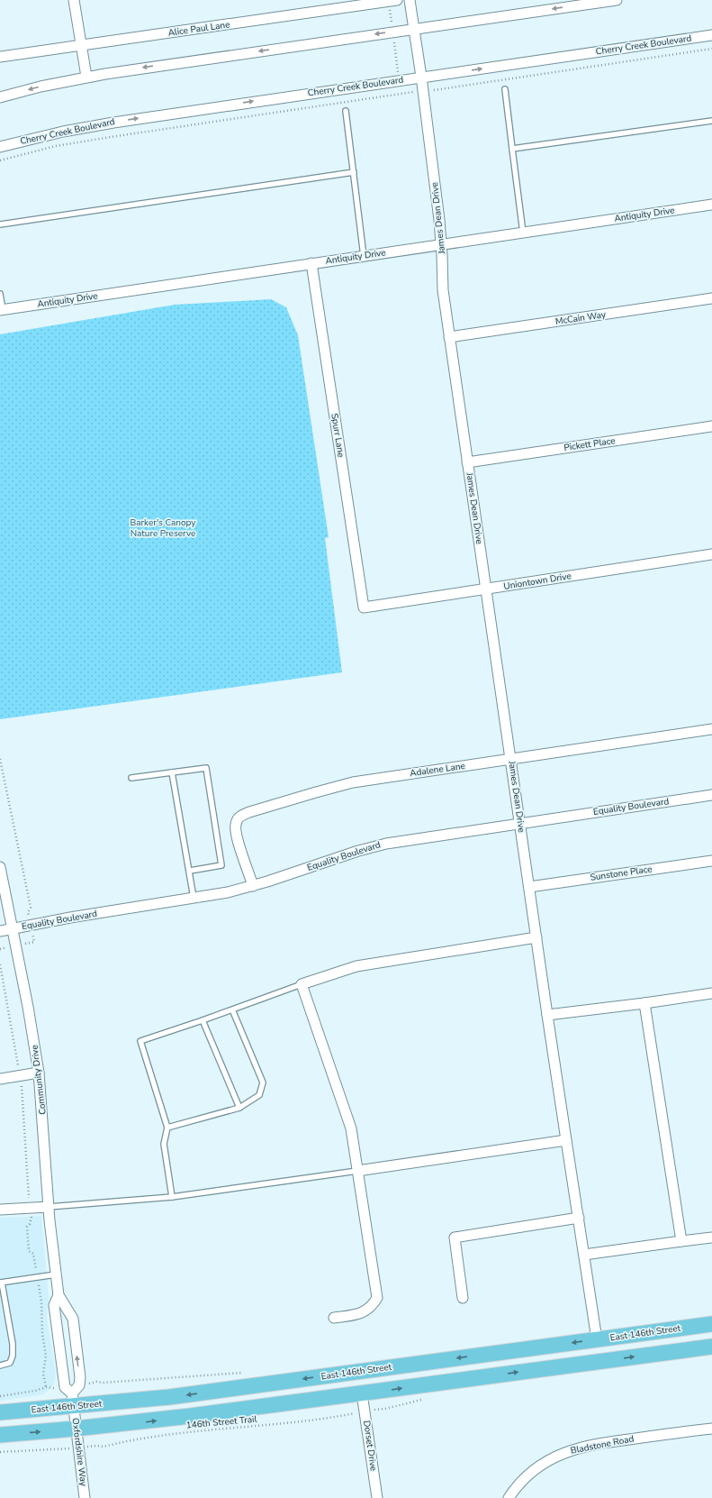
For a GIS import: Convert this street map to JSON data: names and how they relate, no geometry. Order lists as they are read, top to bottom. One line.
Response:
{"streets":{"main road":["East 146th Street"],"street":["Alice Paul Lane","Cherry Creek Boulevard","Antiquity Drive","James Dean Drive","McCain Way","Spurr Lane","Pickett Place","Uniontown Drive","Adalene Lane","Equality Boulevard","Sunstone Place","Community Drive","Bladstone Road","Dorset Drive","Oxfordshire Way"],"path":["146th Street Trail"]},"crossings":[["Cherry Creek Boulevard","James Dean Drive"],["Antiquity Drive","James Dean Drive"],["Antiquity Drive","Spurr Lane"],["James Dean Drive","McCain Way"],["James Dean Drive","Pickett Place"],["James Dean Drive","Uniontown Drive"],["James Dean Drive","Adalene Lane"],["James Dean Drive","Equality Boulevard"],["James Dean Drive","Sunstone Place"],["James Dean Drive","East 146th Street"],["Spurr Lane","Uniontown Drive"],["Adalene Lane","Equality Boulevard"],["Equality Boulevard","Community Drive"],["Community Drive","East 146th Street"],["Community Drive","Oxfordshire Way"],["East 146th Street","Oxfordshire Way"]],"parks":["Barker's Canopy Nature Preserve"]}
